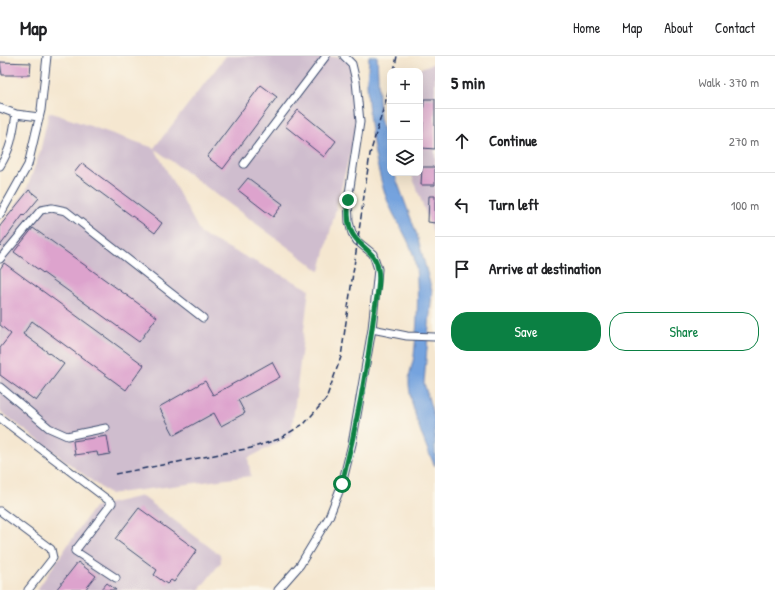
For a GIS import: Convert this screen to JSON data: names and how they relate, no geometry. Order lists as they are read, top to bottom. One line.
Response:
{"page":{"header":"Map","nav":["Home","Map","About","Contact"],"heading":["5 min","Walk · 370 m"],"map_buttons":["+","−"],"list":[["Continue","270 m"],["Turn left","100 m"],"Arrive at destination"],"buttons":["Save","Share"]}}
